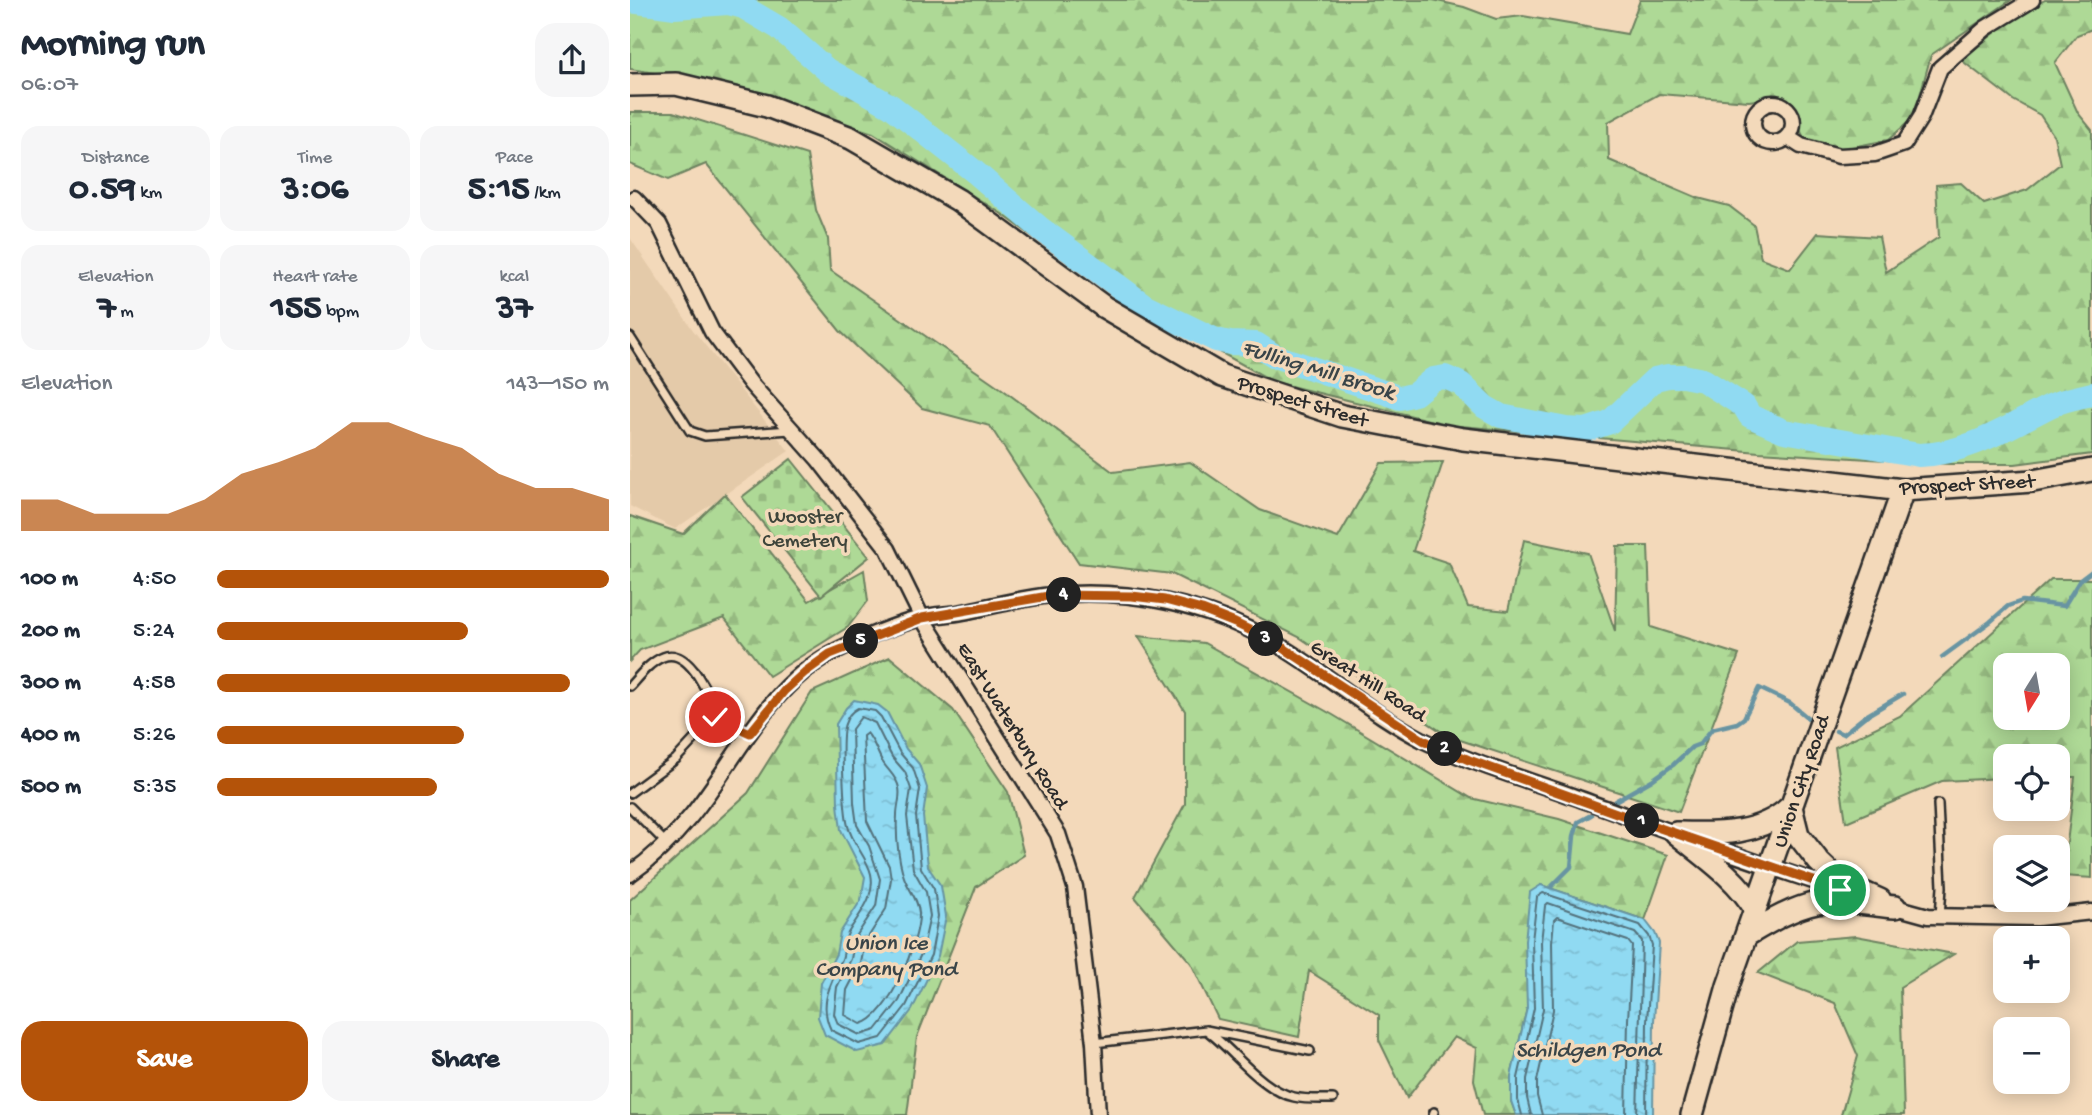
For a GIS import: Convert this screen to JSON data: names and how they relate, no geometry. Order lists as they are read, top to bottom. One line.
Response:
{"streets":{"main road":["Prospect Street","Union City Road"],"street":["Great Hill Road","East Waterbury Road"]},"crossings":[["Prospect Street","Union City Road"],["Great Hill Road","East Waterbury Road"],["Great Hill Road","Union City Road"]],"water":["Fulling Mill Brook","Union Ice Company Pond","Schildgen Pond"],"parks":["Wooster Cemetery"],"north":"bottom","page":{"heading":["Morning run","06:07"],"stats":[["Distance","0.59 km"],["Time","3:06"],["Pace","5:15 /km"],["Elevation","7 m"],["Heart rate","155 bpm"],["kcal","37"]],"chart":["Elevation","143–150 m"],"list":[{"name":"100 m","note":"4:50"},{"name":"200 m","note":"5:24"},{"name":"300 m","note":"4:58"},{"name":"400 m","note":"5:26"},{"name":"500 m","note":"5:35"}],"pins":["4","3","5","2","1"],"map_buttons":["+","−"],"buttons":["Save","Share"]}}
